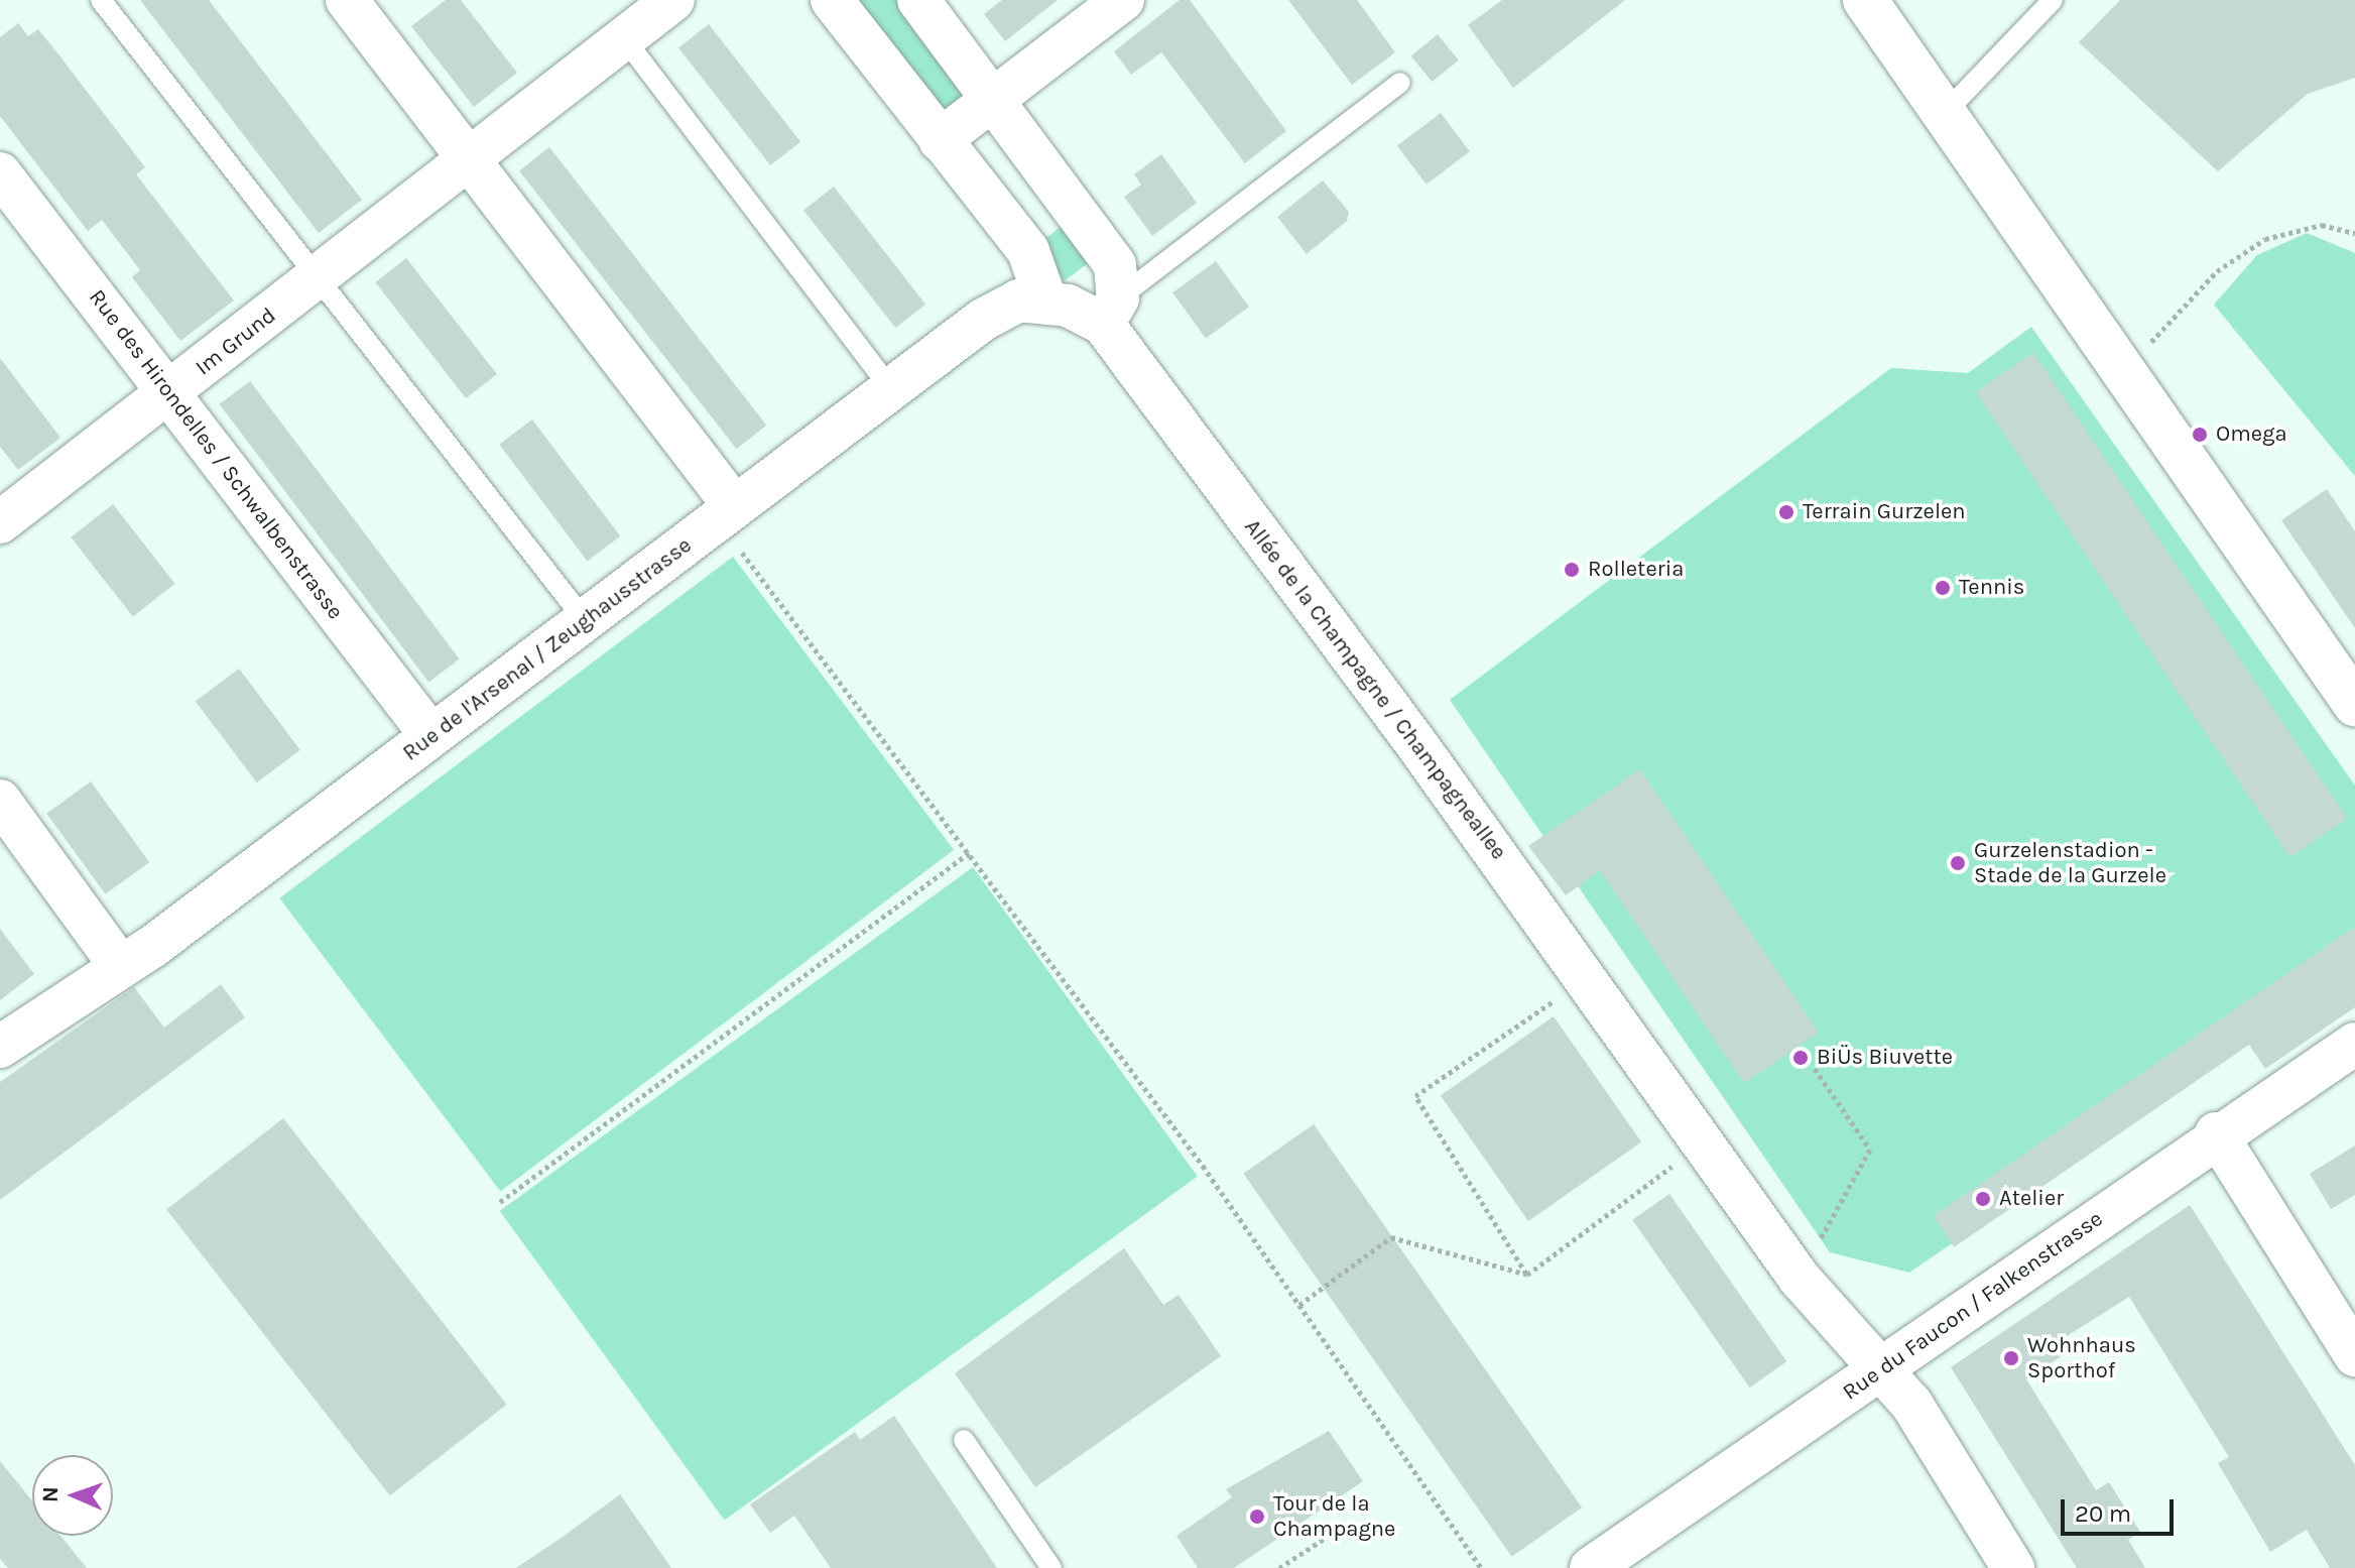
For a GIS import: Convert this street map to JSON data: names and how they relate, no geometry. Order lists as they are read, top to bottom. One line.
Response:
{"streets":{"street":["Im Grund","Rue des Hirondelles / Schwalbenstrasse","Rue de l'Arsenal / Zeughausstrasse","Allée de la Champagne / Champagneallee","Rue du Faucon / Falkenstrasse"]},"crossings":[["Im Grund","Rue des Hirondelles / Schwalbenstrasse"],["Rue des Hirondelles / Schwalbenstrasse","Rue de l'Arsenal / Zeughausstrasse"],["Allée de la Champagne / Champagneallee","Rue du Faucon / Falkenstrasse"]],"places":["Omega","Terrain Gurzelen","Rolleteria","Tennis","Gurzelenstadion - Stade de la Gurzele","BiÜs Biuvette","Atelier","Wohnhaus Sporthof","Tour de la Champagne"],"scale_bar":"20 m","north":"left"}
